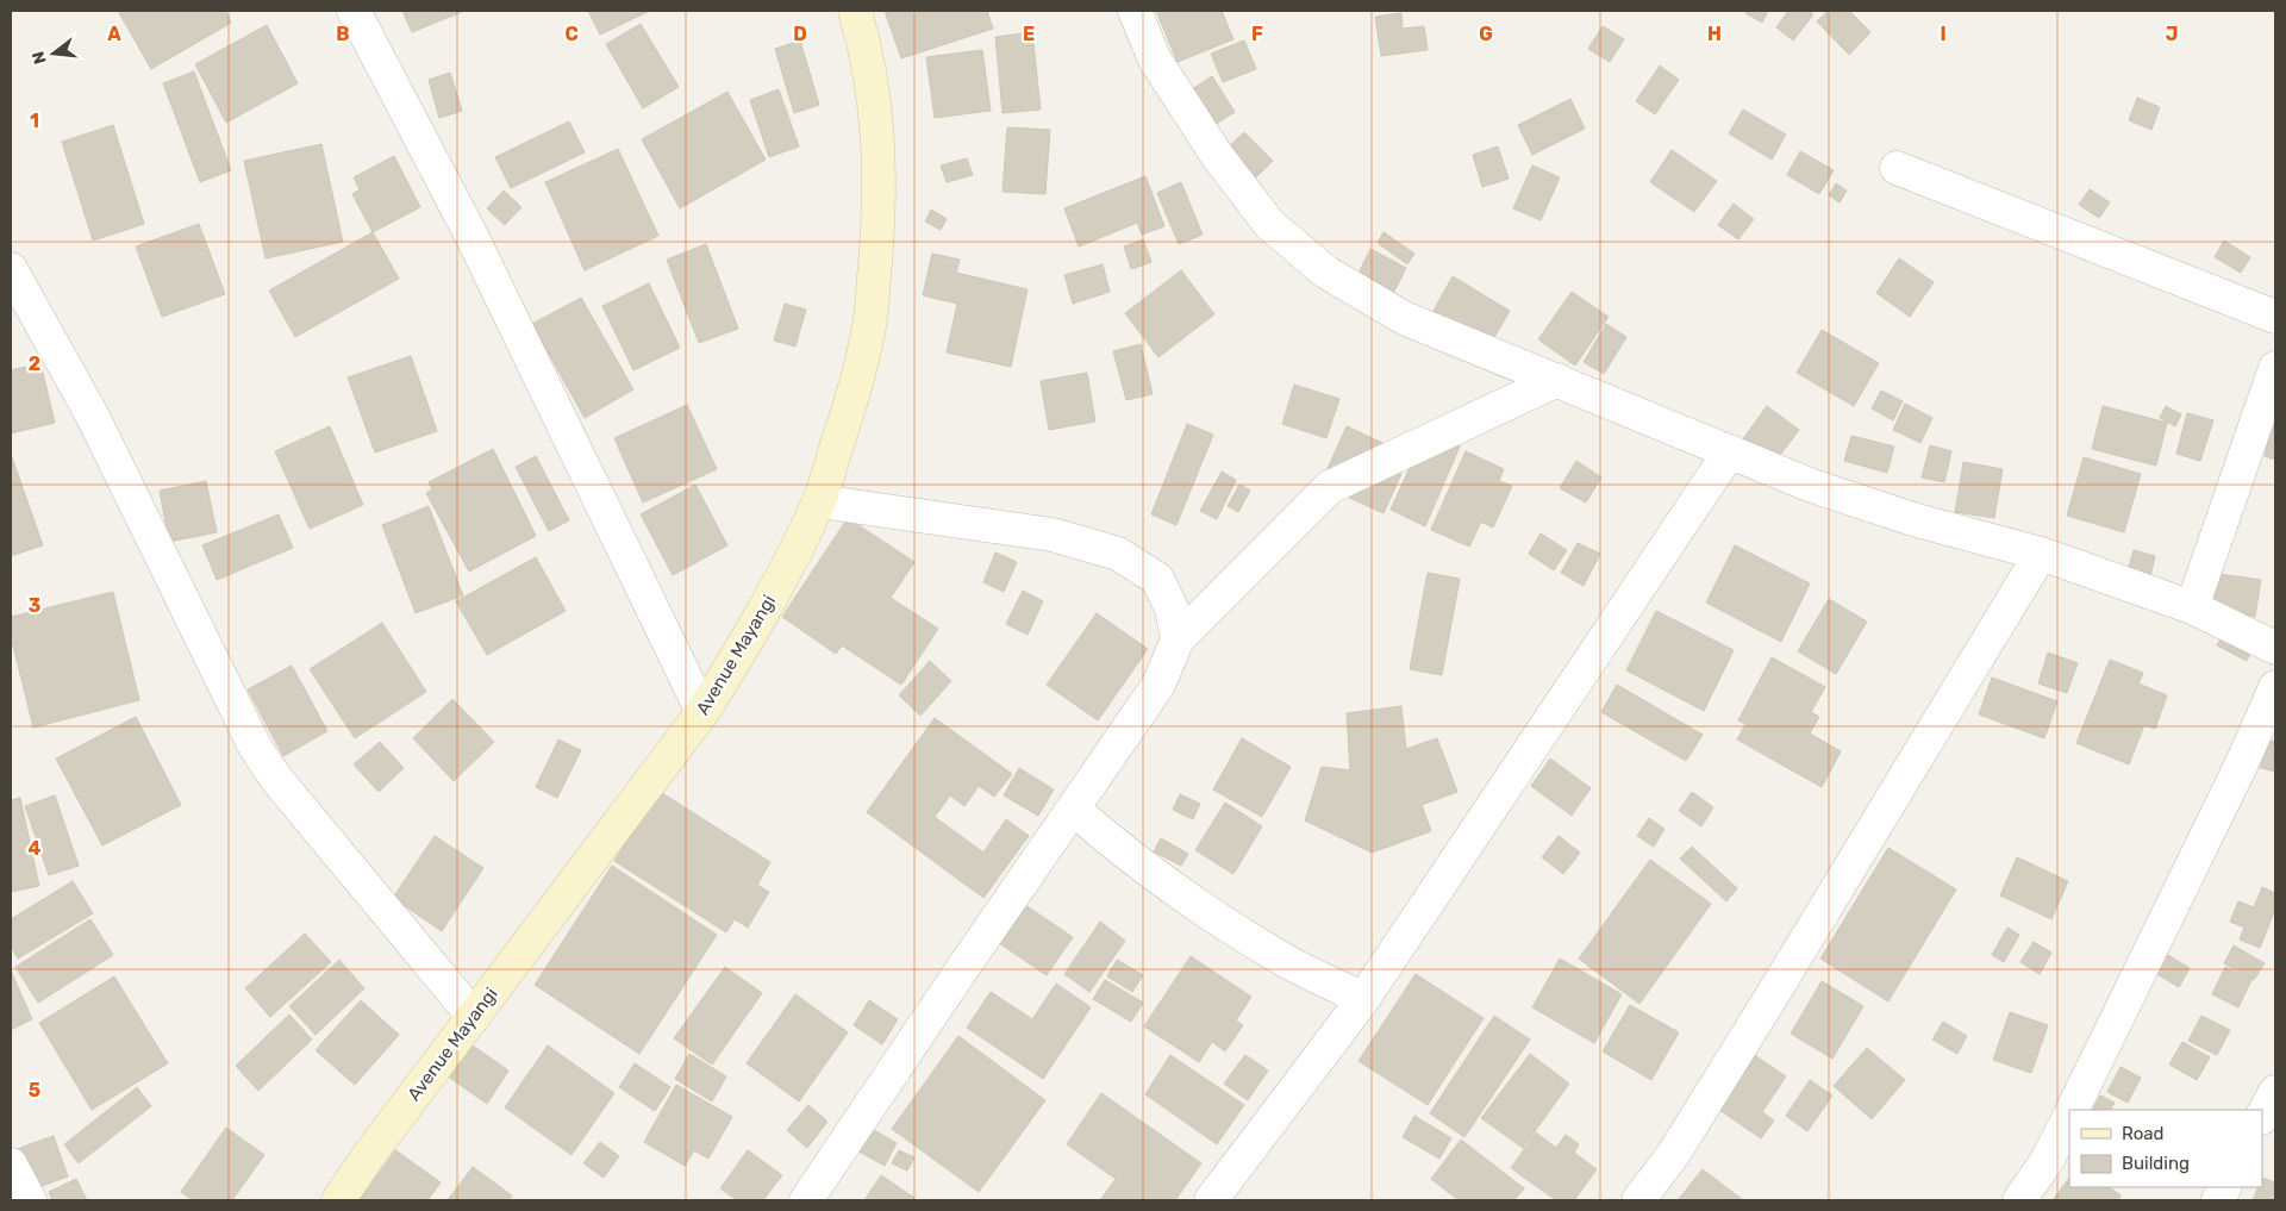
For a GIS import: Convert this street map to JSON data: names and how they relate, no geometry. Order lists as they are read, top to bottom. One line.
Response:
{"streets":{"street":["Avenue Mayangi"]},"legend":["Road","Building"],"north":"left","grid":{"columns":["A","B","C","D","E","F","G","H","I","J"],"rows":["1","2","3","4","5"]}}
